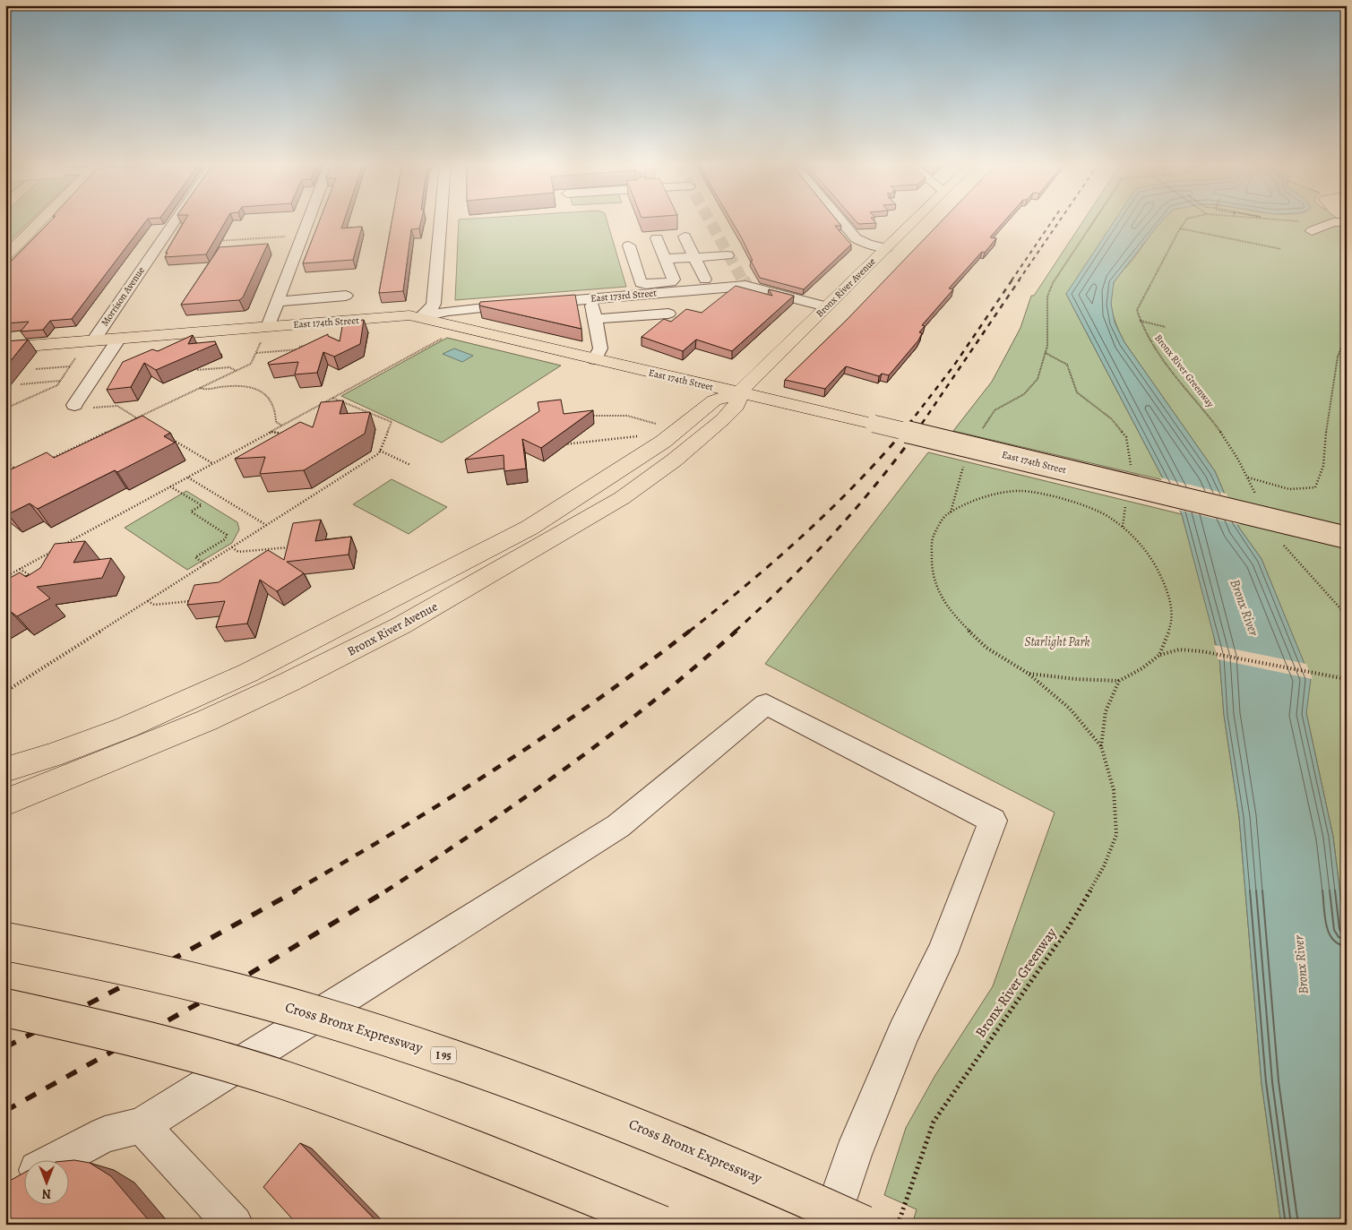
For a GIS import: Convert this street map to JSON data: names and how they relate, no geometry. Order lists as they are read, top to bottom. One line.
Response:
{"streets":{"main road":["Bronx River Avenue","East 174th Street","Cross Bronx Expressway","I 95"],"street":["East 173rd Street","Morrison Avenue"],"path":["Bronx River Greenway"]},"crossings":[["Bronx River Avenue","East 173rd Street"],["Bronx River Avenue","East 174th Street"],["East 173rd Street","East 174th Street"],["Morrison Avenue","East 174th Street"]],"water":["Bronx River"],"parks":["Starlight Park"],"north":"bottom"}
